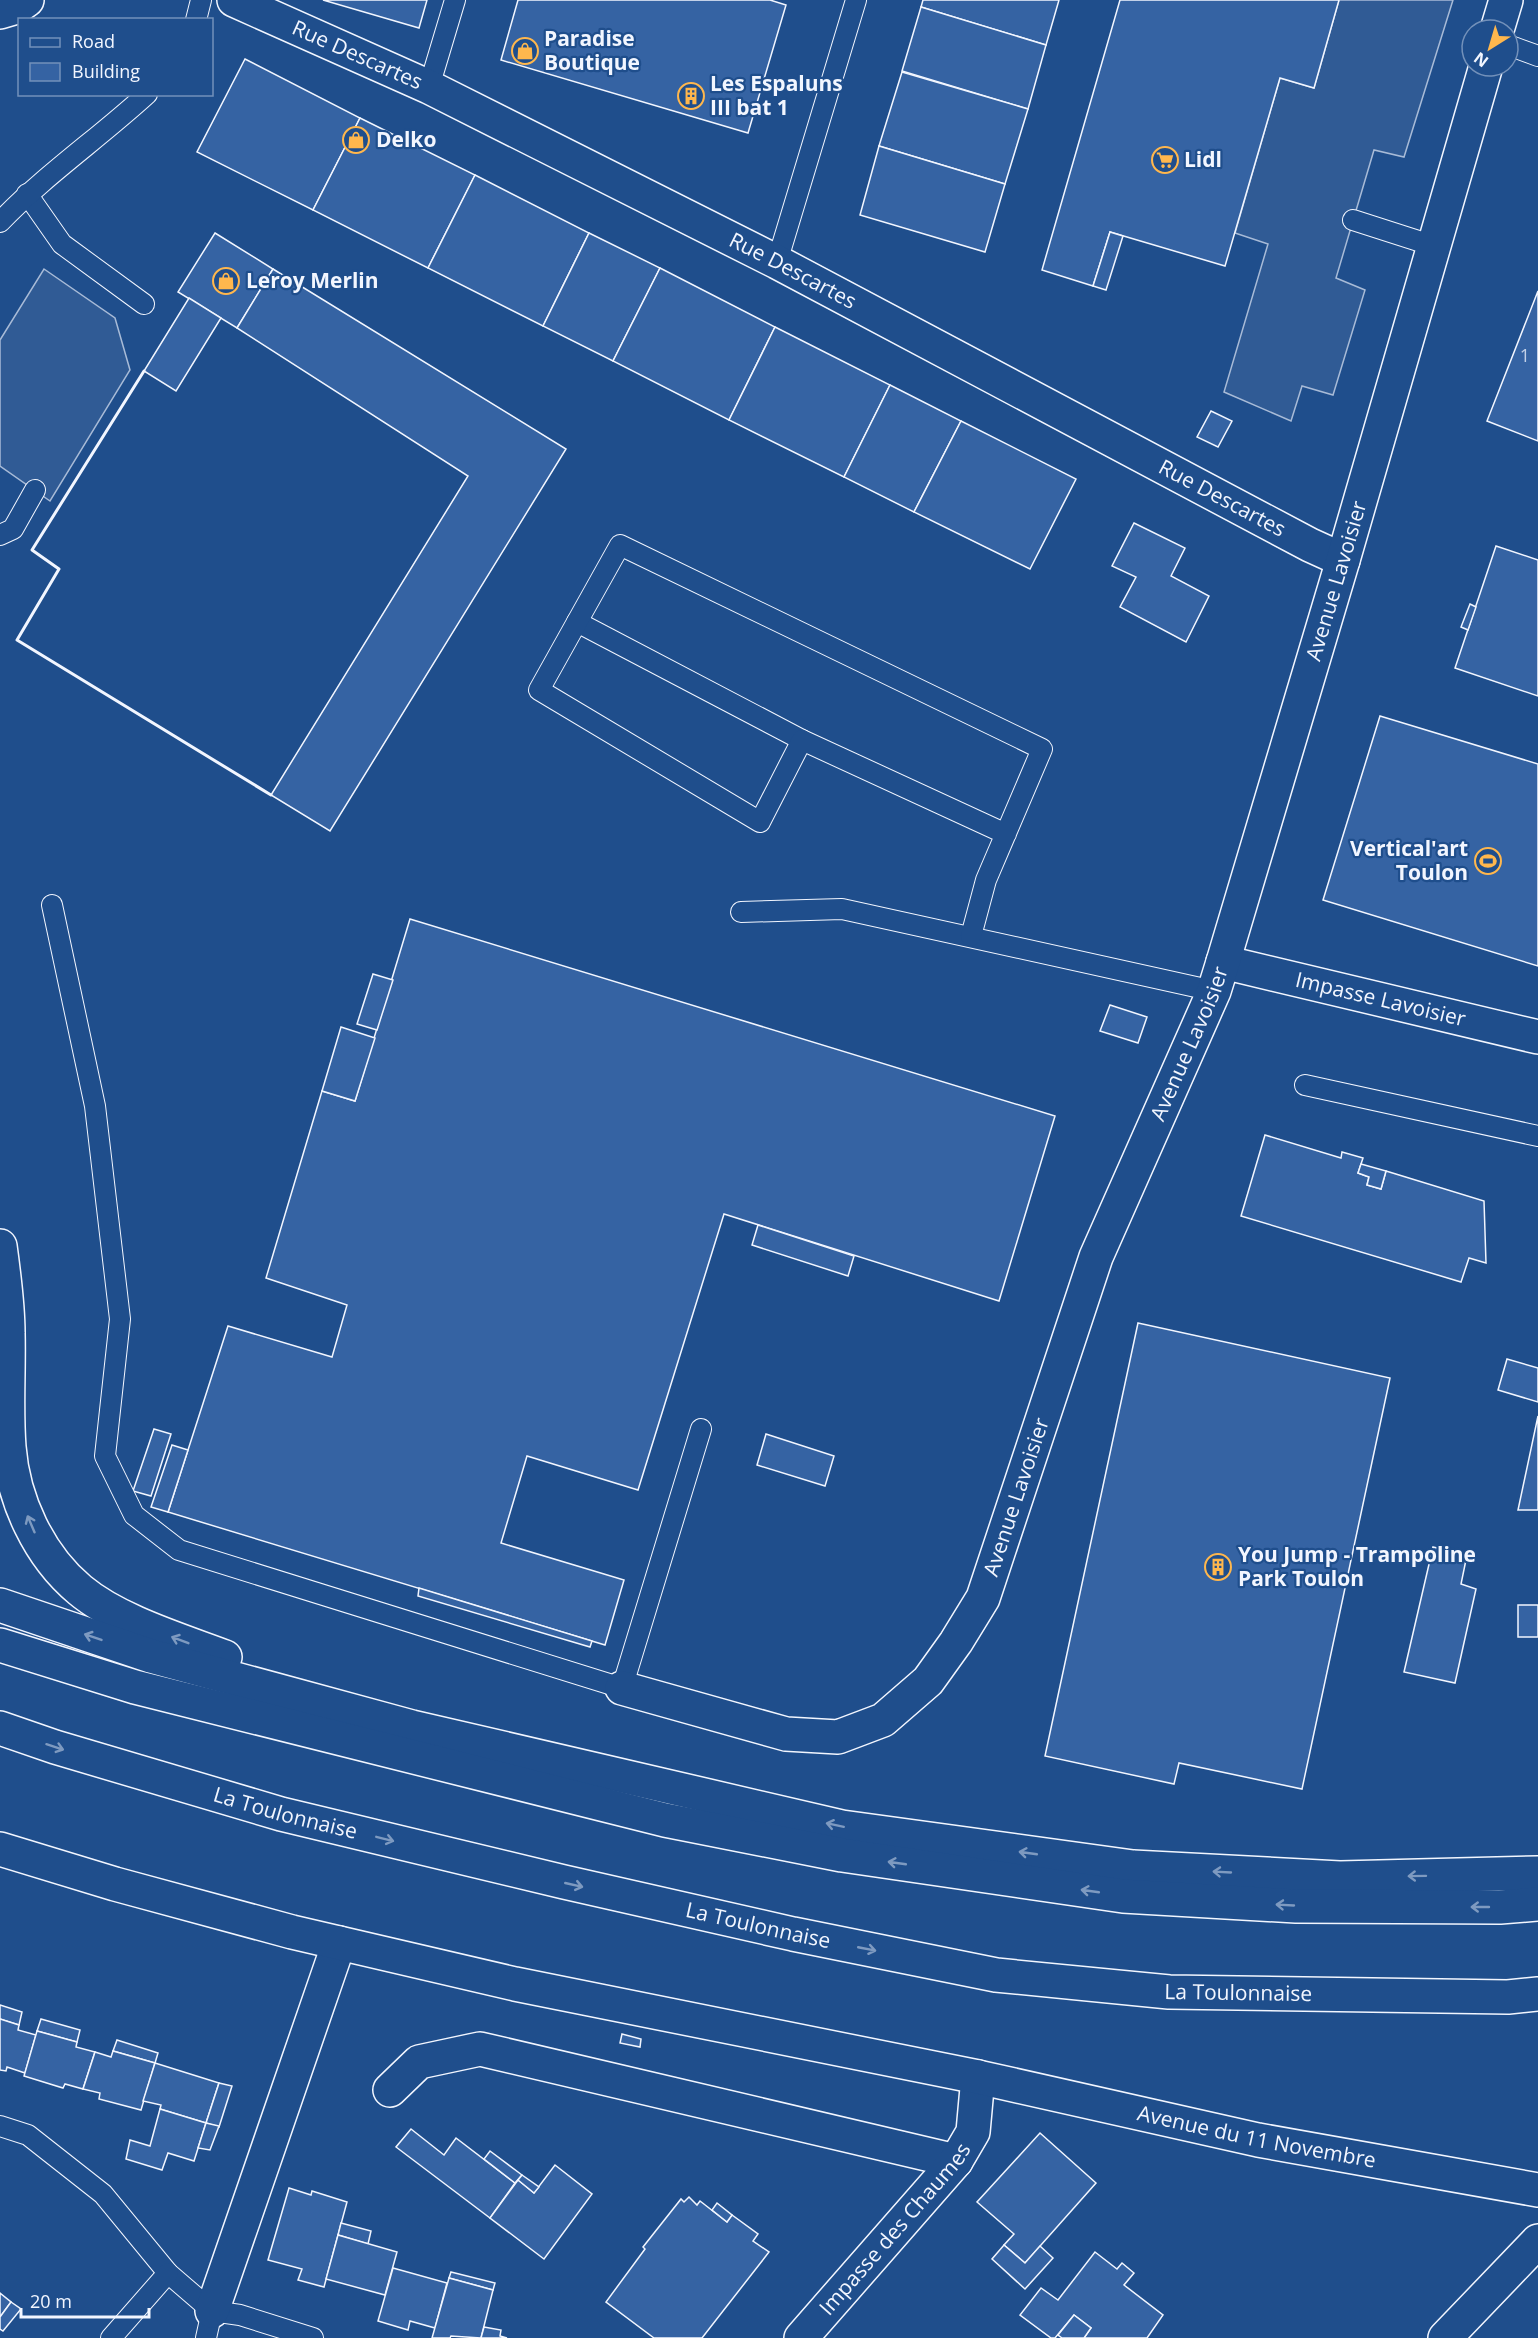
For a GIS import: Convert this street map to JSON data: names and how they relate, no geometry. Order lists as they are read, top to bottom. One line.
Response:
{"streets":{"main road":["Rue Descartes","Avenue Lavoisier","Impasse Lavoisier","La Toulonnaise","Avenue du 11 Novembre","Impasse des Chaumes"]},"crossings":[["Rue Descartes","Avenue Lavoisier"],["Avenue Lavoisier","Impasse Lavoisier"],["Avenue du 11 Novembre","Impasse des Chaumes"]],"places":{"shop":["Paradise Boutique","Delko","Leroy Merlin"],"building":["Les Espaluns III bat 1","You Jump - Trampoline Park Toulon"],"supermarket":["Lidl"],"sports":["Vertical'art Toulon"]},"house_numbers":["1"],"legend":["Road","Building"],"scale_bar":"20 m","north":"bottom left"}
